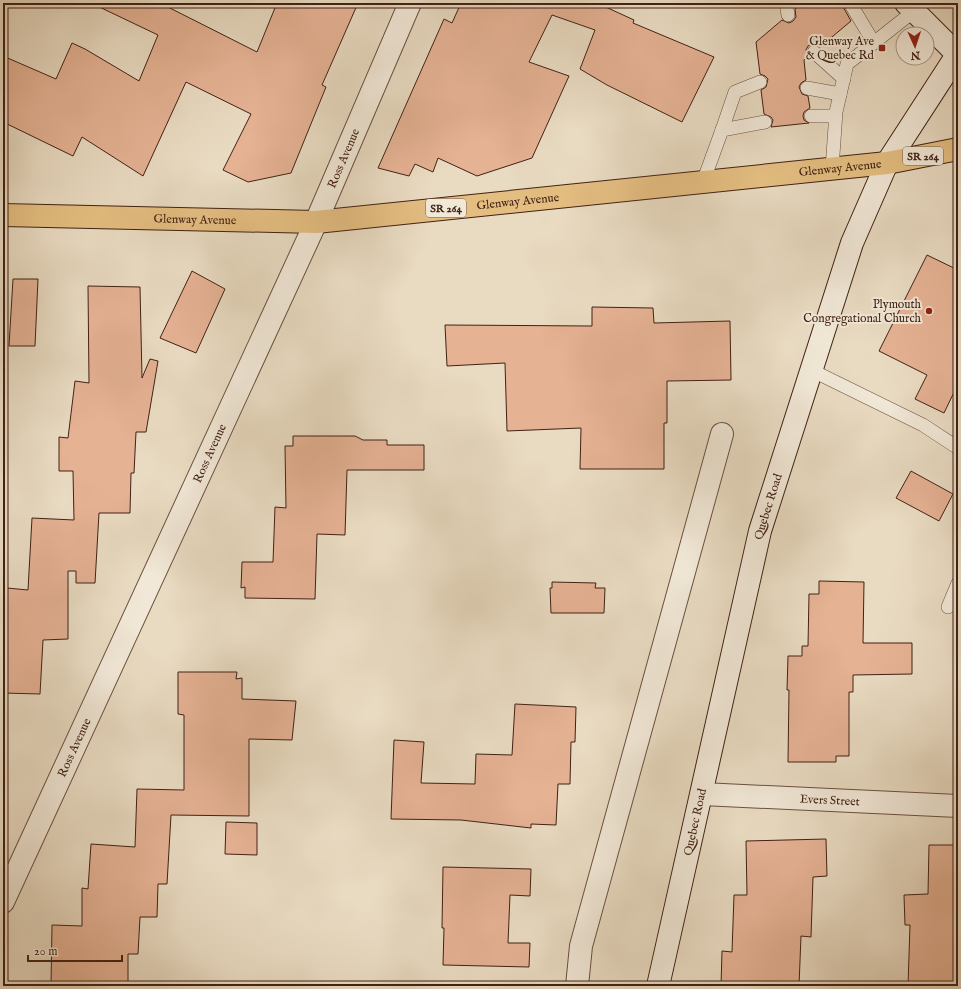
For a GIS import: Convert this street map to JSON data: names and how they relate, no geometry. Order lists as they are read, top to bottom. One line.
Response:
{"streets":{"main road":["SR 264","Glenway Avenue"],"street":["Ross Avenue","Quebec Road","Evers Street"]},"crossings":[["Ross Avenue","Glenway Avenue"],["Glenway Avenue","Quebec Road"],["Quebec Road","Evers Street"]],"places":{"transit":["Glenway Ave & Quebec Rd"],"other":["Plymouth Congregational Church"]},"scale_bar":"20 m","north":"bottom"}
